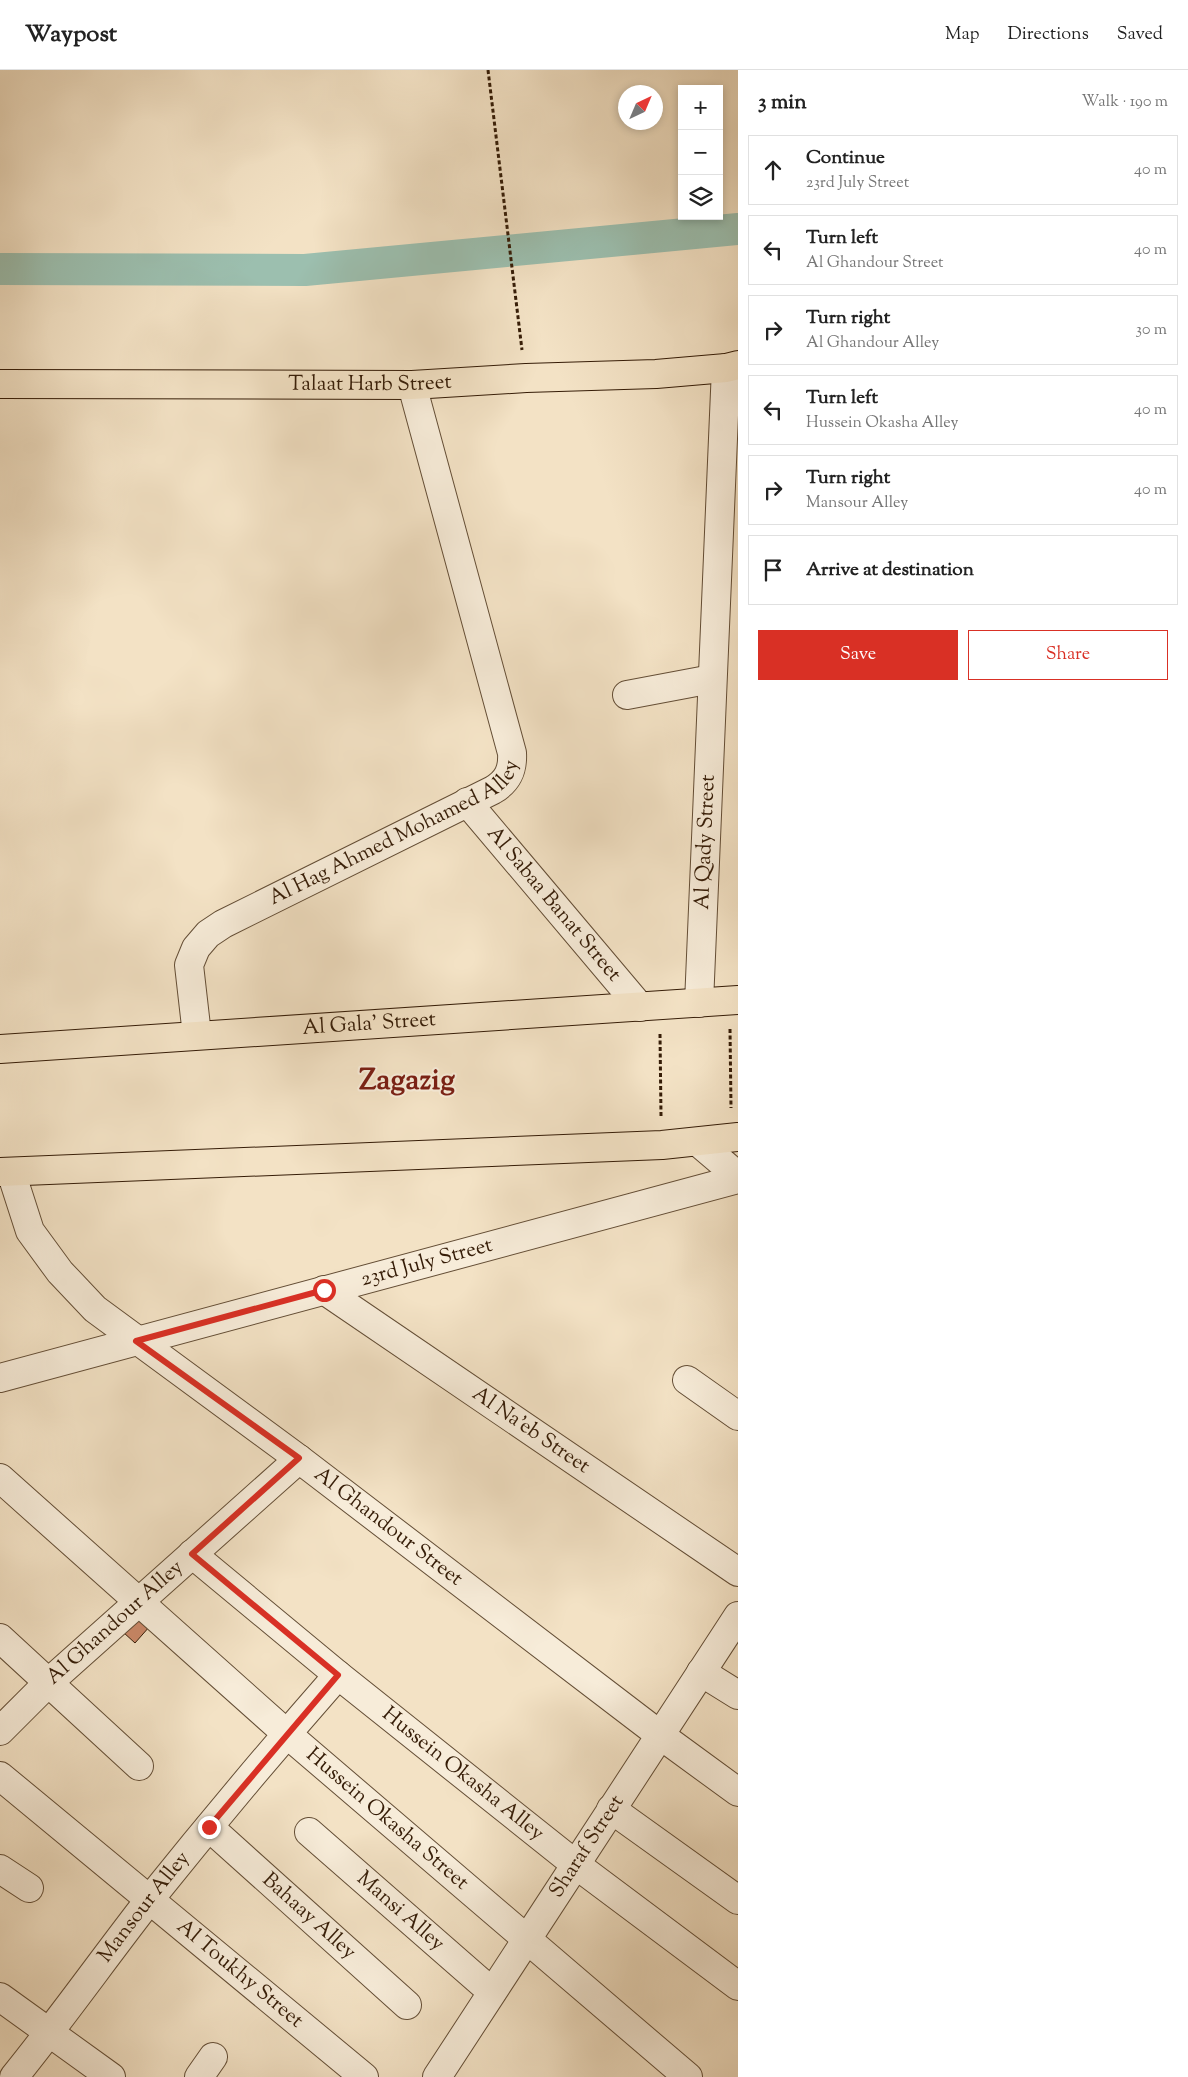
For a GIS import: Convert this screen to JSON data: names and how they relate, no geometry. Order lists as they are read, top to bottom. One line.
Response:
{"streets":{"main road":["Talaat Harb Street","Al Gala' Street"],"street":["Al Hag Ahmed Mohamed Alley","Al Qady Street","Al Sabaa Banat Street","23rd July Street","Al Na'eb Street","Al Ghandour Street","Al Ghandour Alley","Hussein Okasha Alley","Hussein Okasha Street","Sharaf Street","Mansour Alley","Mansi Alley","Bahaay Alley","Al Toukhy Street"]},"crossings":[["Talaat Harb Street","Al Hag Ahmed Mohamed Alley"],["Talaat Harb Street","Al Qady Street"],["Al Hag Ahmed Mohamed Alley","Al Sabaa Banat Street"],["Al Hag Ahmed Mohamed Alley","Al Gala' Street"],["Al Qady Street","Al Gala' Street"],["Al Sabaa Banat Street","Al Gala' Street"],["23rd July Street","Al Na'eb Street"],["23rd July Street","Al Ghandour Street"],["Al Ghandour Street","Al Ghandour Alley"],["Al Ghandour Street","Sharaf Street"],["Al Ghandour Alley","Hussein Okasha Alley"],["Al Ghandour Alley","Hussein Okasha Street"],["Hussein Okasha Alley","Sharaf Street"],["Hussein Okasha Alley","Mansour Alley"],["Hussein Okasha Street","Sharaf Street"],["Hussein Okasha Street","Mansour Alley"],["Sharaf Street","Mansi Alley"],["Mansour Alley","Bahaay Alley"],["Mansour Alley","Al Toukhy Street"]],"districts":["Zagazig"],"north":"top right","page":{"header":"Waypost","nav":["Map","Directions","Saved"],"heading":["3 min","Walk · 190 m"],"map_buttons":["+","−"],"list":[["Continue","23rd July Street","40 m"],["Turn left","Al Ghandour Street","40 m"],["Turn right","Al Ghandour Alley","30 m"],["Turn left","Hussein Okasha Alley","40 m"],["Turn right","Mansour Alley","40 m"],"Arrive at destination"],"buttons":["Save","Share"]}}
